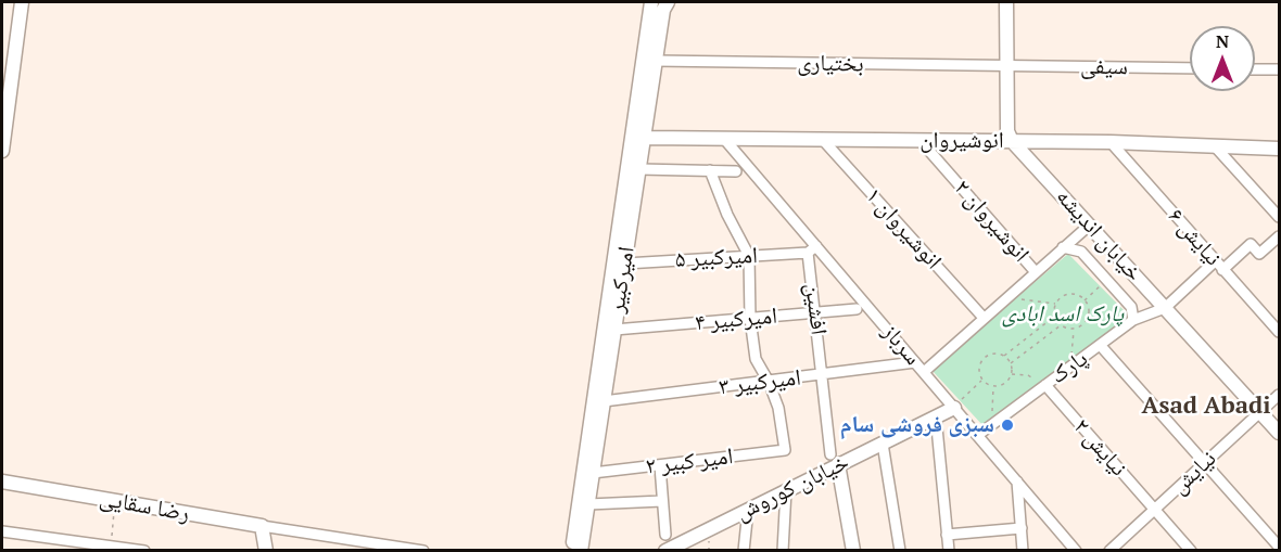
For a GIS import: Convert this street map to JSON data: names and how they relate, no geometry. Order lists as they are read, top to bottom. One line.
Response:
{"streets":{"main road":["انوشیروان","خیابان اندیشه","امیرکبیر","خیابان کوروش","رضا سقایی"],"street":["بختیاری","سیفی","انوشیروان ۲","انوشیروان ۱","نیایش ۶","امیرکبیر ۵","افشین","امیرکبیر ۴","سرباز","پارک","امیرکبیر ۳","نیایش ۲","امیر کبیر ۲","نیایش"]},"crossings":[["بختیاری","سیفی"],["بختیاری","امیرکبیر"],["انوشیروان","انوشیروان ۲"],["انوشیروان","انوشیروان ۱"],["انوشیروان","خیابان اندیشه"],["انوشیروان","نیایش ۶"],["انوشیروان","امیرکبیر"],["انوشیروان","سرباز"],["خیابان اندیشه","پارک"],["خیابان اندیشه","نیایش"],["امیرکبیر ۵","امیرکبیر"],["امیرکبیر ۵","افشین"],["امیرکبیر ۵","سرباز"],["امیرکبیر","امیرکبیر ۴"],["امیرکبیر","امیرکبیر ۳"],["امیرکبیر","امیر کبیر ۲"],["افشین","امیرکبیر ۴"],["افشین","سرباز"],["افشین","امیرکبیر ۳"],["افشین","خیابان کوروش"],["سرباز","پارک"],["سرباز","امیرکبیر ۳"],["سرباز","خیابان کوروش"],["پارک","نیایش ۲"],["امیرکبیر ۳","امیر کبیر ۲"],["نیایش ۲","نیایش"]],"districts":["Asad Abadi"],"parks":["پارک اسد ابادی"],"places":["سبزی فروشی سام"],"north":"top"}
